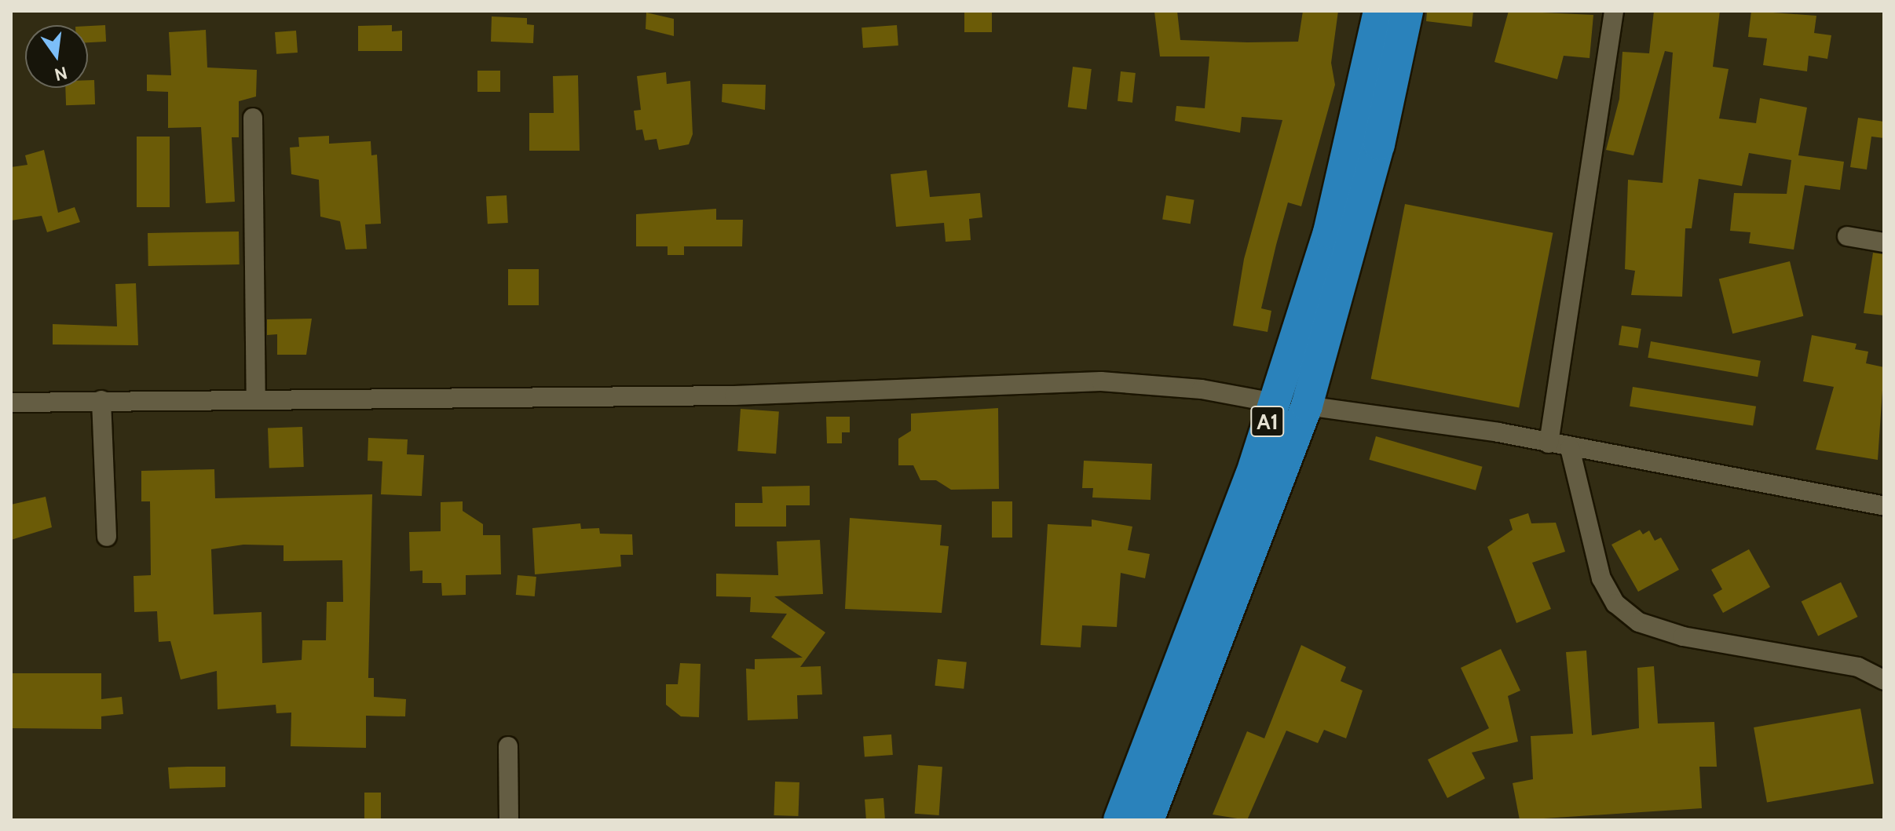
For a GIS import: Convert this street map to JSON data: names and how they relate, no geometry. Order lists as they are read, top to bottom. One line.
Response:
{"streets":{"highway":["A1"]},"north":"bottom"}
